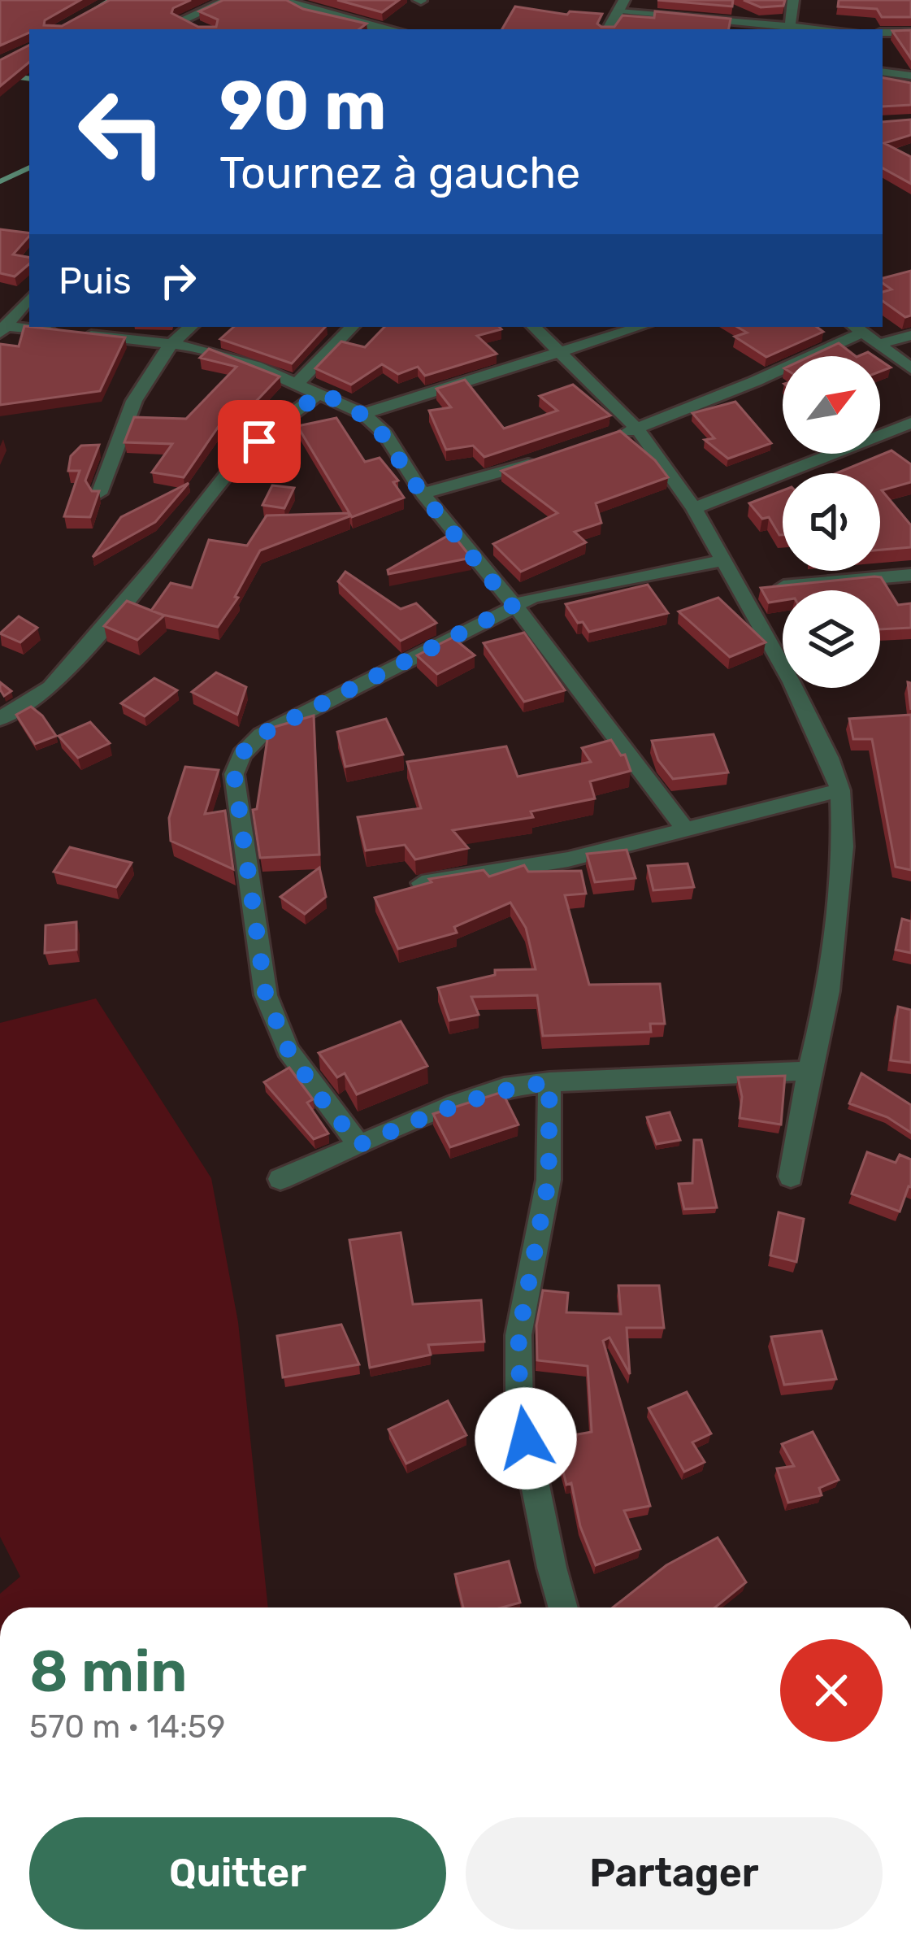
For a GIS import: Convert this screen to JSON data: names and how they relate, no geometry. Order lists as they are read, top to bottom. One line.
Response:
{"north":"top right","page":{"turn":["90 m","Tournez à gauche"],"then":"Puis","heading":["8 min","570 m · 14:59"],"buttons":["Quitter","Partager"]}}
